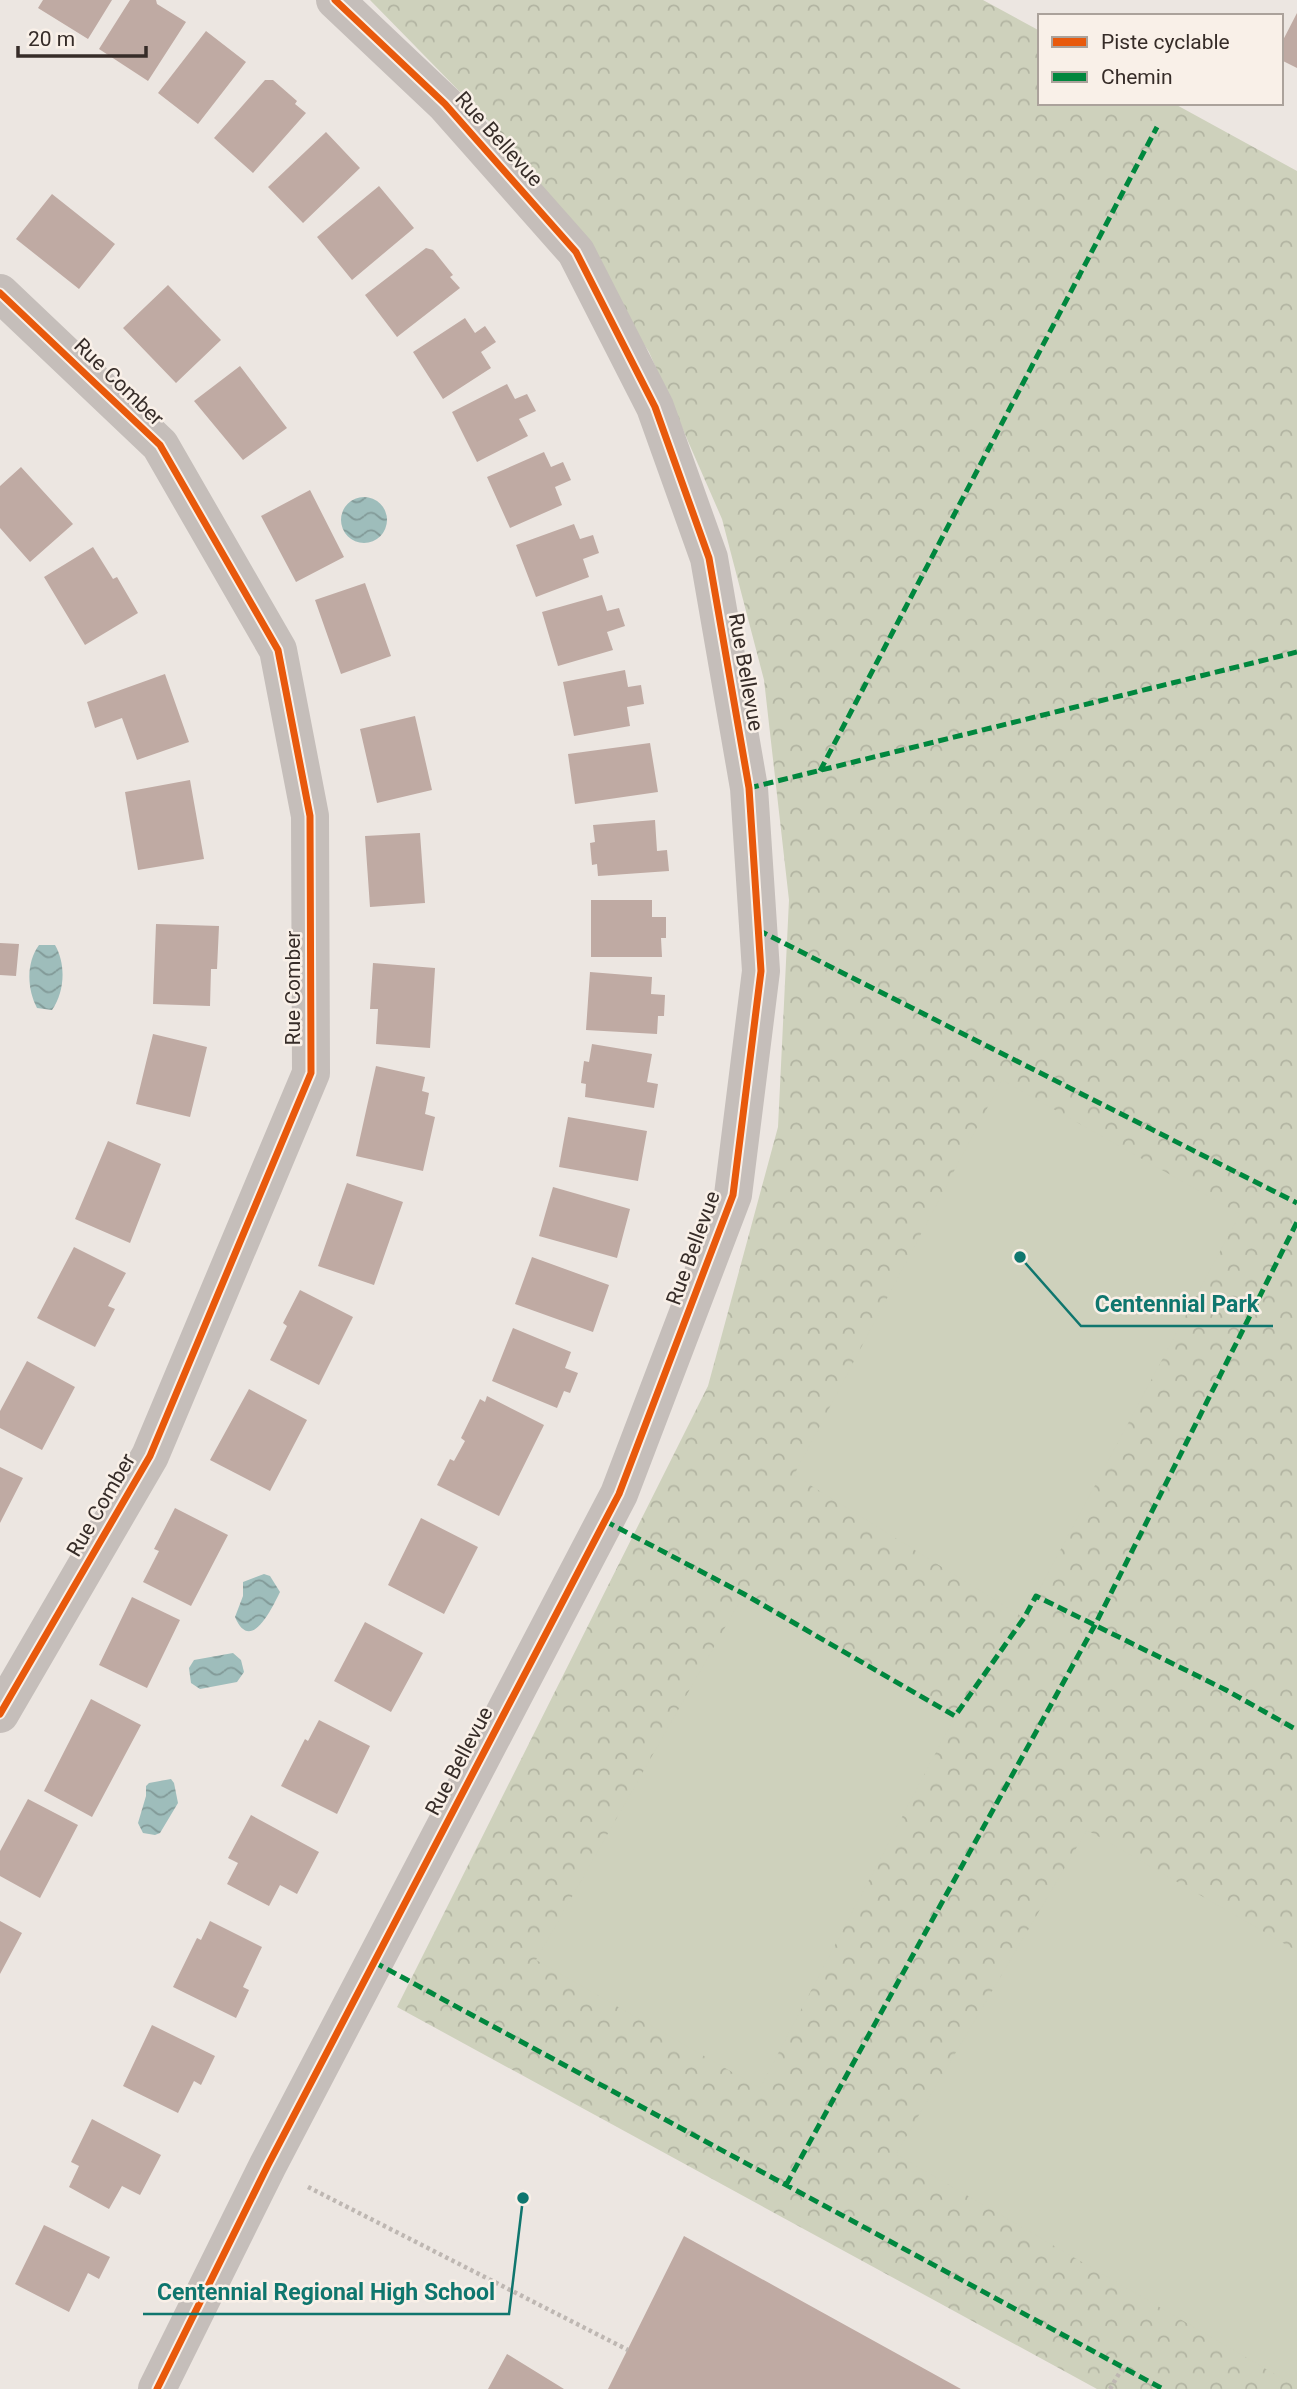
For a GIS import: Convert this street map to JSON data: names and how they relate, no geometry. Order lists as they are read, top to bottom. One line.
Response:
{"streets":{"street":["Rue Bellevue","Rue Comber"]},"places":["Centennial Park","Centennial Regional High School"],"legend":["Piste cyclable","Chemin"],"scale_bar":"20 m"}
